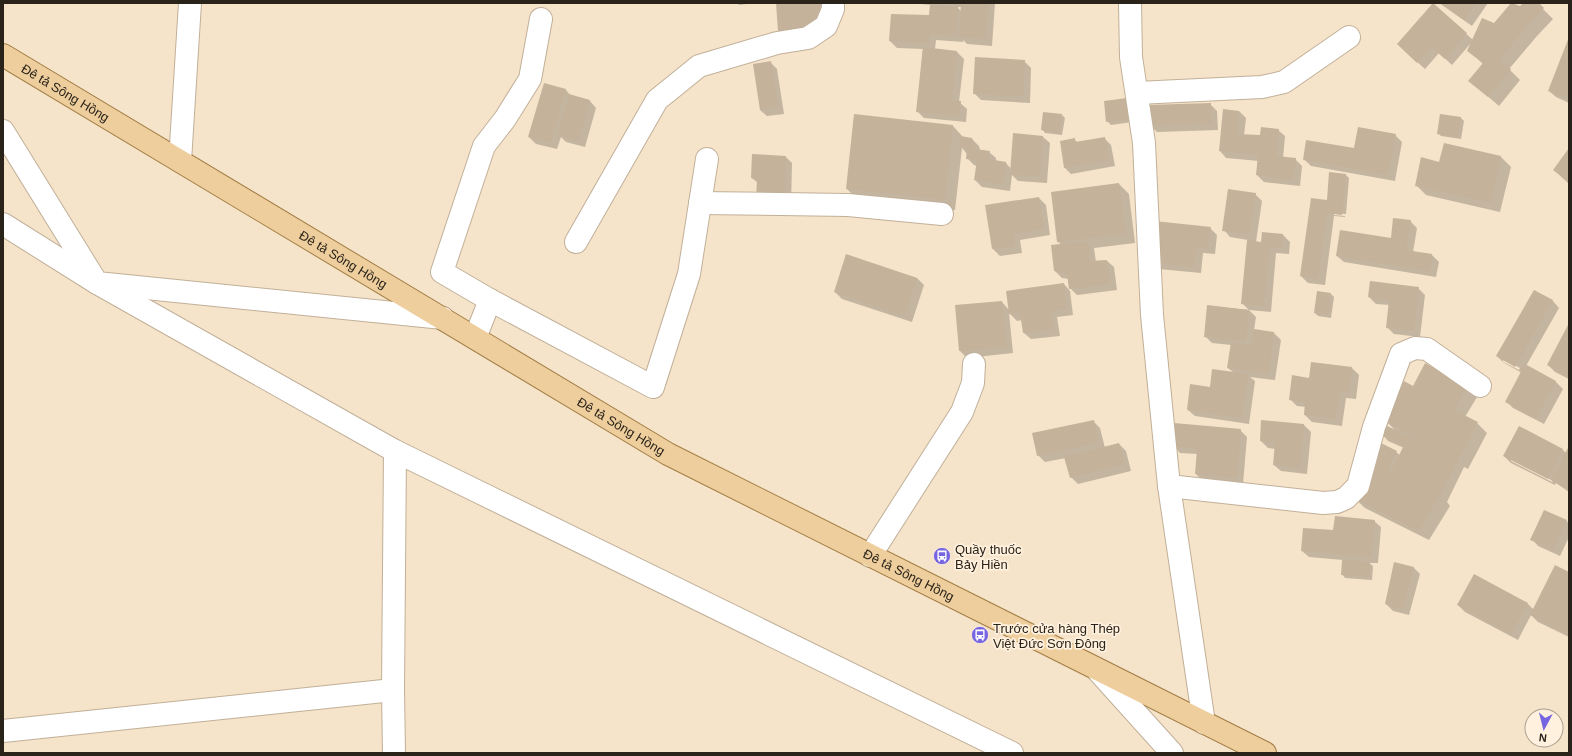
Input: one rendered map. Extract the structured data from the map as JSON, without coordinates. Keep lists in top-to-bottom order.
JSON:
{
  "streets": {
    "main road": ["Đê tả Sông Hồng"]
  },
  "places": {
    "bus stop": ["Quầy thuốc Bảy Hiền", "Trước cửa hàng Thép Việt Đức Sơn Đông"]
  },
  "north": "bottom"
}
